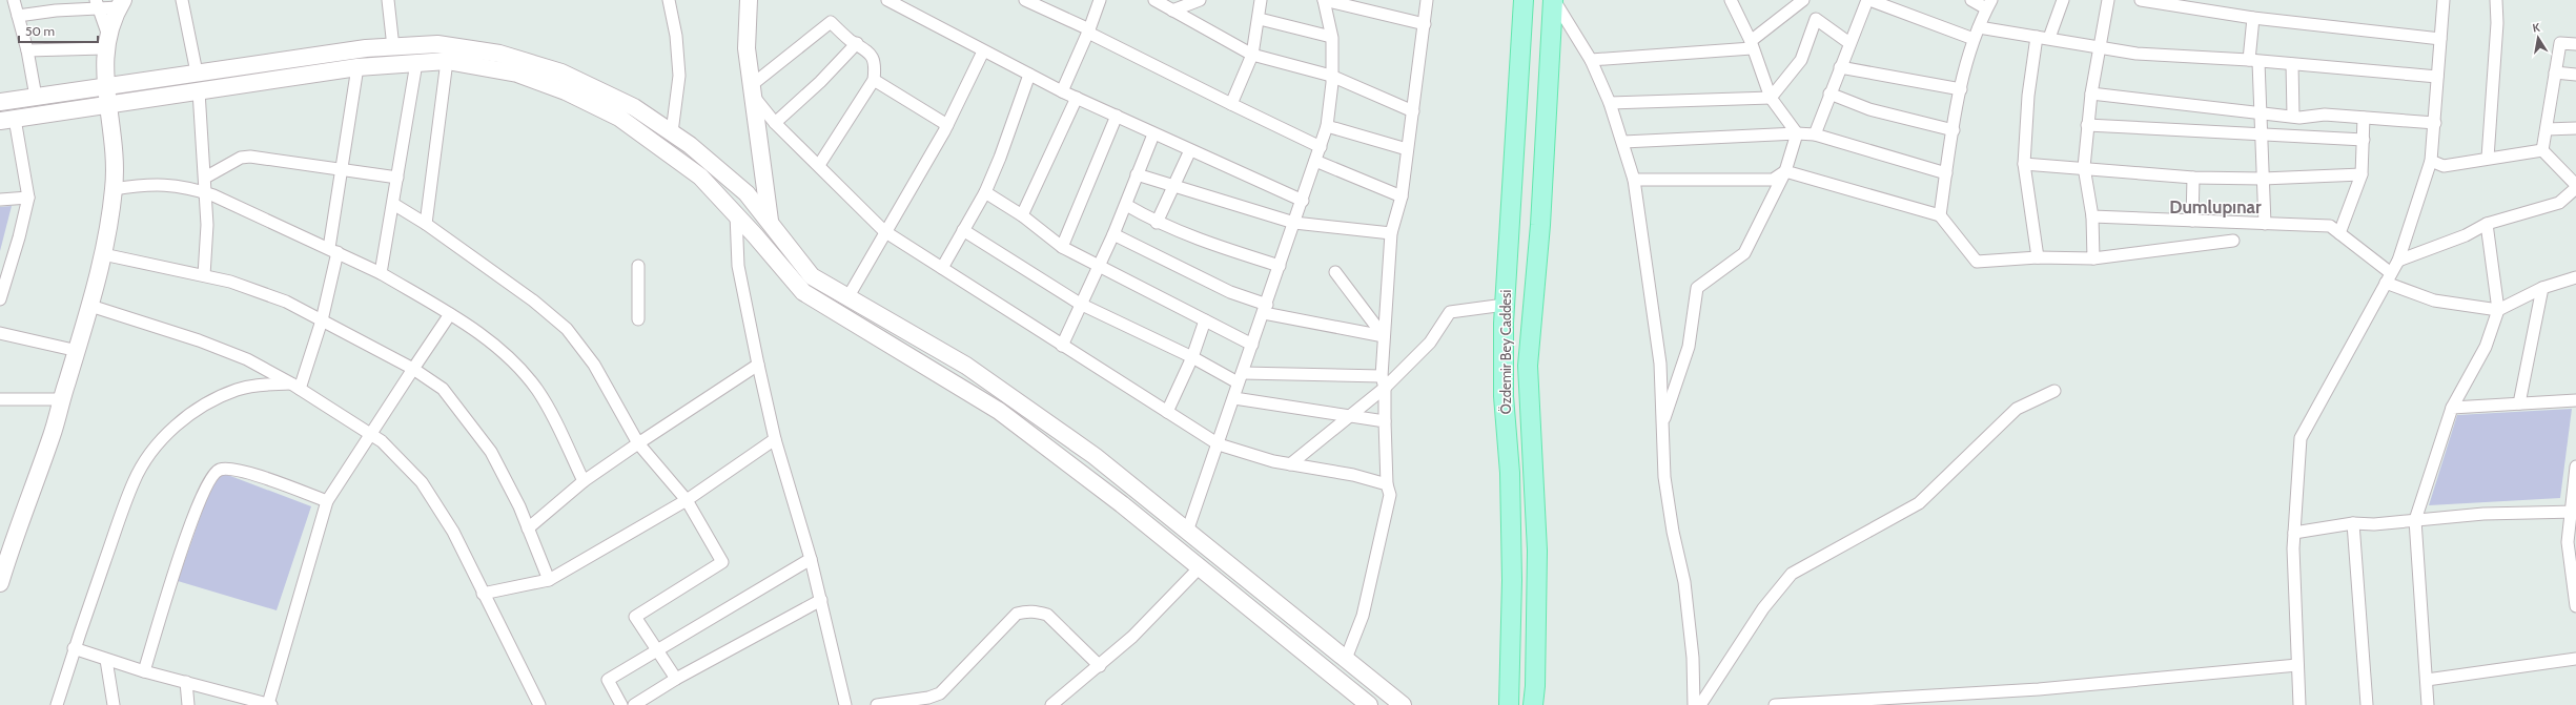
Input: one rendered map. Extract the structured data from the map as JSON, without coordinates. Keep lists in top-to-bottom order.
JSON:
{
  "streets": {
    "main road": ["Özdemir Bey Caddesi"]
  },
  "districts": ["Dumlupınar"],
  "scale_bar": "50 m",
  "north": "top"
}
